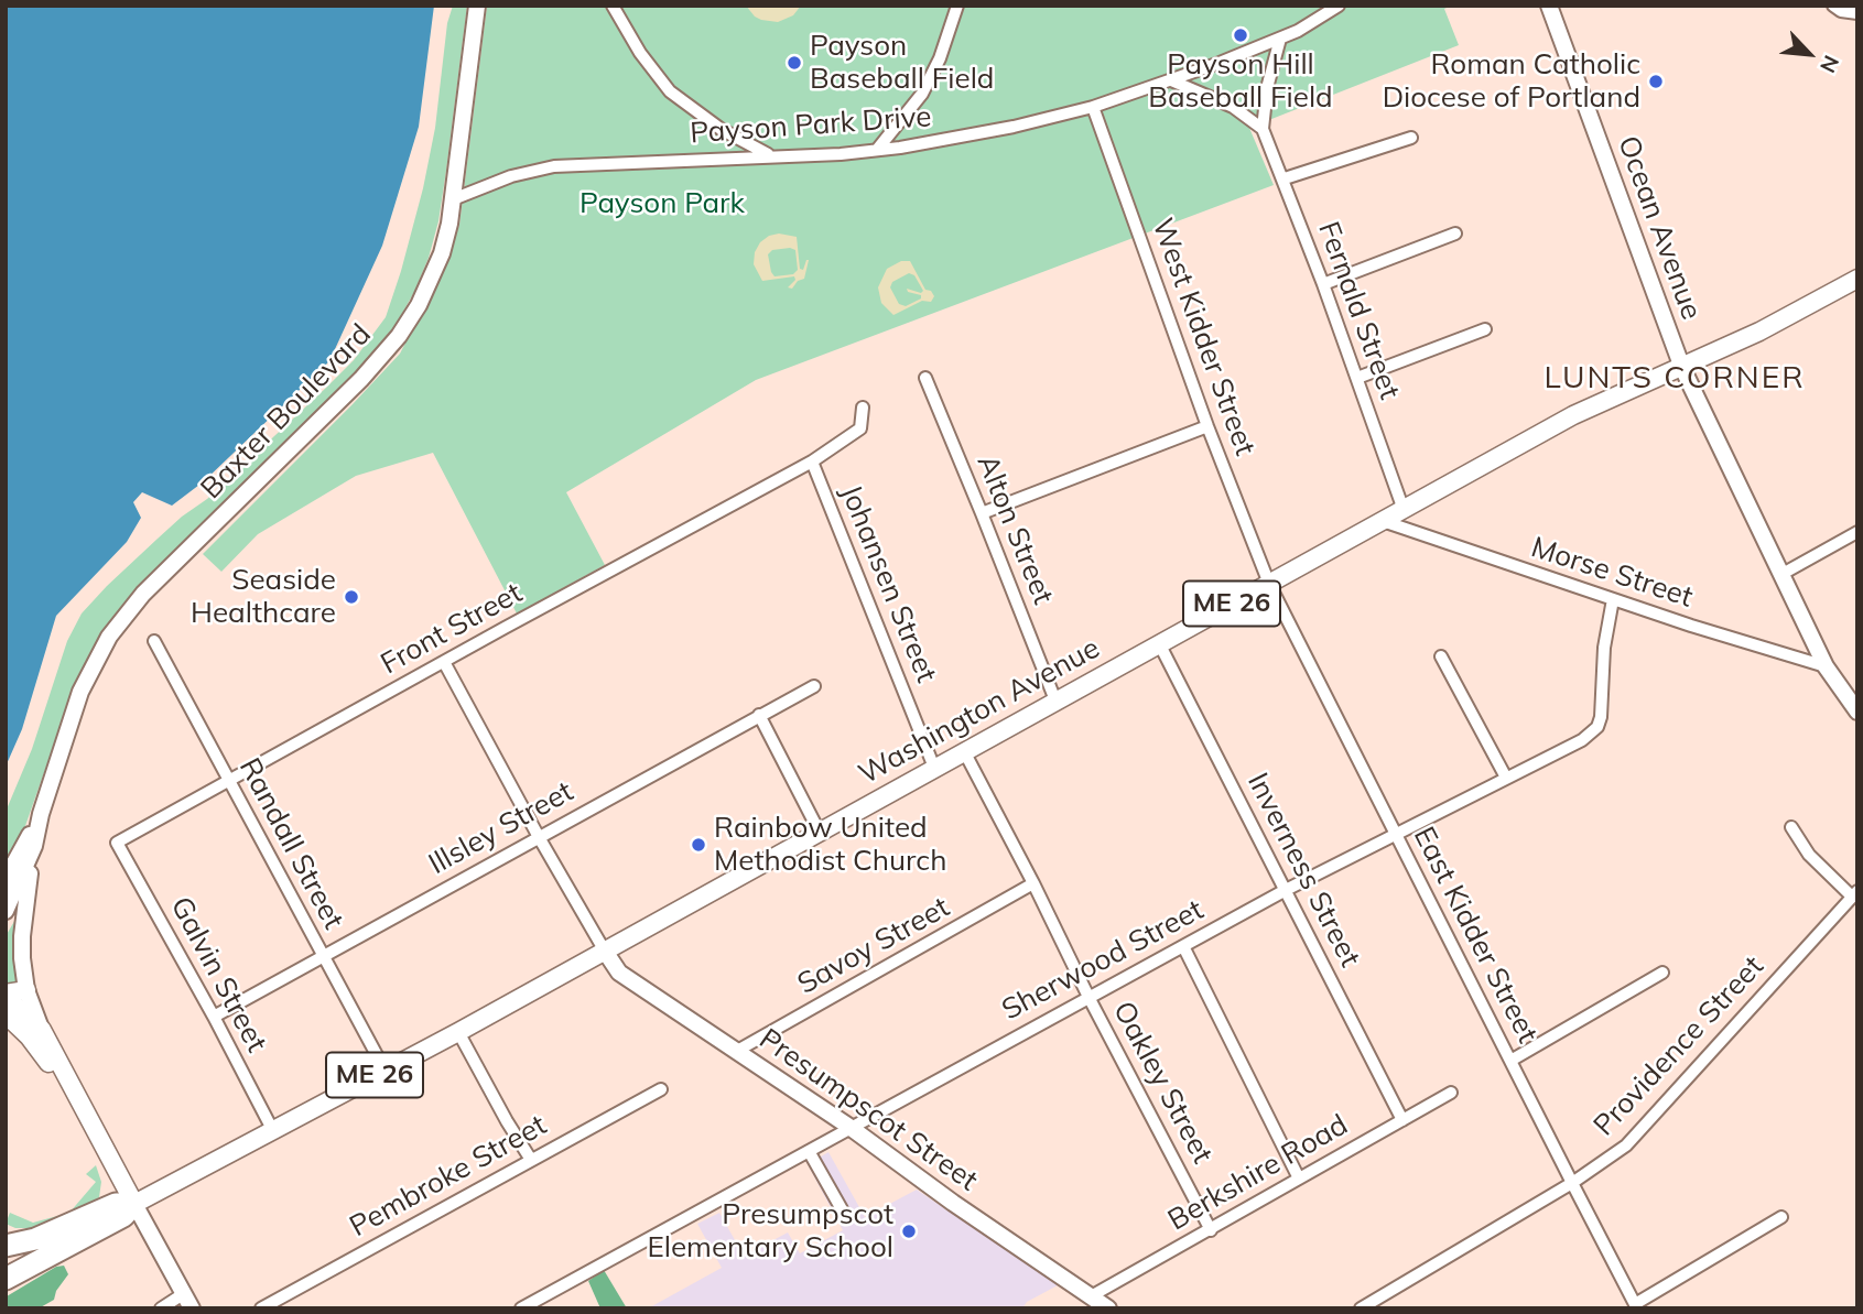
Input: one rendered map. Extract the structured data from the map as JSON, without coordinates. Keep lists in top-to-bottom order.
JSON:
{
  "streets": {
    "highway": ["ME 26"],
    "main road": ["Washington Avenue"],
    "street": [
      "Payson Park Drive",
      "Ocean Avenue",
      "Fernald Street",
      "West Kidder Street",
      "Baxter Boulevard",
      "Alton Street",
      "Morse Street",
      "Johansen Street",
      "Front Street",
      "Illsley Street",
      "Randall Street",
      "Inverness Street",
      "East Kidder Street",
      "Savoy Street",
      "Sherwood Street",
      "Galvin Street",
      "Providence Street",
      "Oakley Street",
      "Presumpscot Street",
      "Berkshire Road",
      "Pembroke Street"
    ]
  },
  "crossings": [
    ["Payson Park Drive", "West Kidder Street"],
    ["Payson Park Drive", "Baxter Boulevard"],
    ["Ocean Avenue", "Morse Street"],
    ["Ocean Avenue", "Washington Avenue"],
    ["Fernald Street", "Washington Avenue"],
    ["West Kidder Street", "Washington Avenue"],
    ["West Kidder Street", "East Kidder Street"],
    ["Alton Street", "Washington Avenue"],
    ["Morse Street", "Washington Avenue"],
    ["Morse Street", "Sherwood Street"],
    ["Johansen Street", "Front Street"],
    ["Johansen Street", "Washington Avenue"],
    ["ME 26", "Washington Avenue"],
    ["Front Street", "Randall Street"],
    ["Front Street", "Galvin Street"],
    ["Washington Avenue", "Randall Street"],
    ["Washington Avenue", "Inverness Street"],
    ["Washington Avenue", "East Kidder Street"],
    ["Washington Avenue", "Galvin Street"],
    ["Washington Avenue", "Oakley Street"],
    ["Washington Avenue", "Presumpscot Street"],
    ["Illsley Street", "Randall Street"],
    ["Illsley Street", "Galvin Street"],
    ["Inverness Street", "Sherwood Street"],
    ["Inverness Street", "Berkshire Road"],
    ["East Kidder Street", "Sherwood Street"],
    ["East Kidder Street", "Providence Street"],
    ["Savoy Street", "Oakley Street"],
    ["Savoy Street", "Presumpscot Street"],
    ["Sherwood Street", "Oakley Street"],
    ["Sherwood Street", "Presumpscot Street"],
    ["Oakley Street", "Berkshire Road"],
    ["Presumpscot Street", "Berkshire Road"]
  ],
  "districts": ["LUNTS CORNER"],
  "parks": ["Payson Park"],
  "places": [
    "Payson Hill Baseball Field",
    "Payson Baseball Field",
    "Roman Catholic Diocese of Portland",
    "Seaside Healthcare",
    "Rainbow United Methodist Church",
    "Presumpscot Elementary School"
  ],
  "north": "bottom right"
}
